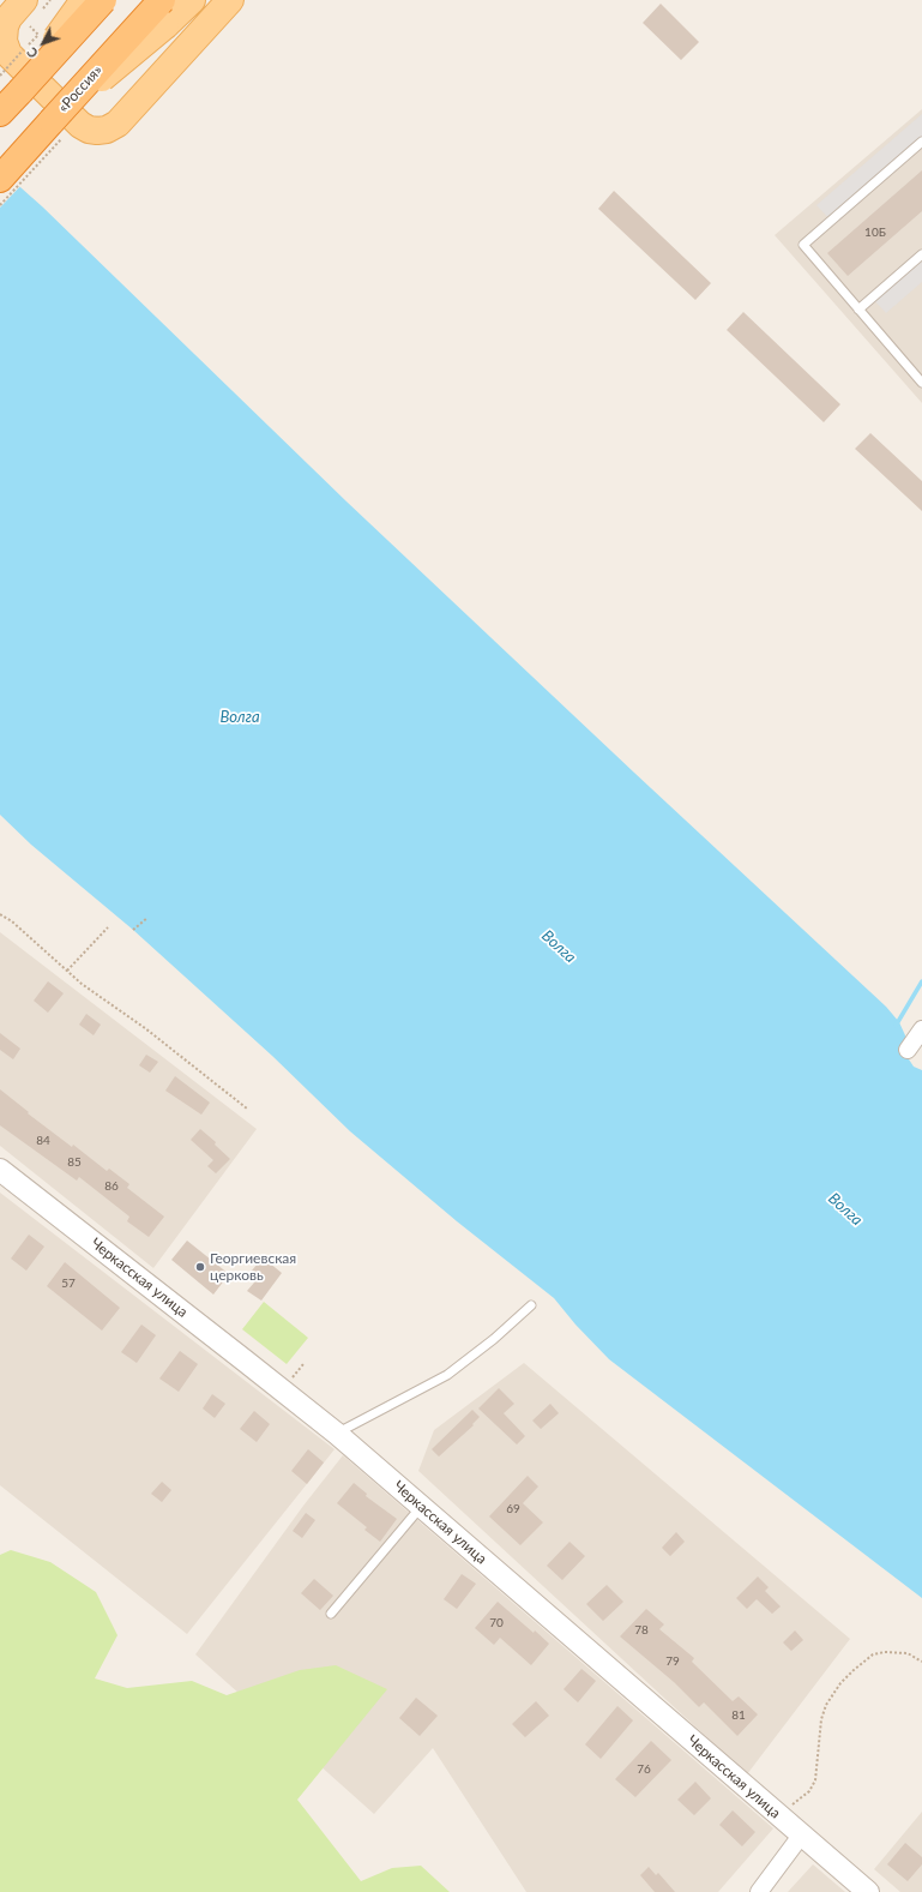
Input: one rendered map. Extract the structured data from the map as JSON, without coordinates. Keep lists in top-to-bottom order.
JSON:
{
  "streets": {
    "highway": ["«Россия»"],
    "street": ["Черкасская улица"]
  },
  "water": ["Волга"],
  "places": ["Георгиевская церковь"],
  "house_numbers": [
    "10Б",
    "84",
    "85",
    "86",
    "57",
    "69",
    "70",
    "78",
    "79",
    "81",
    "76"
  ],
  "north": "bottom left"
}
